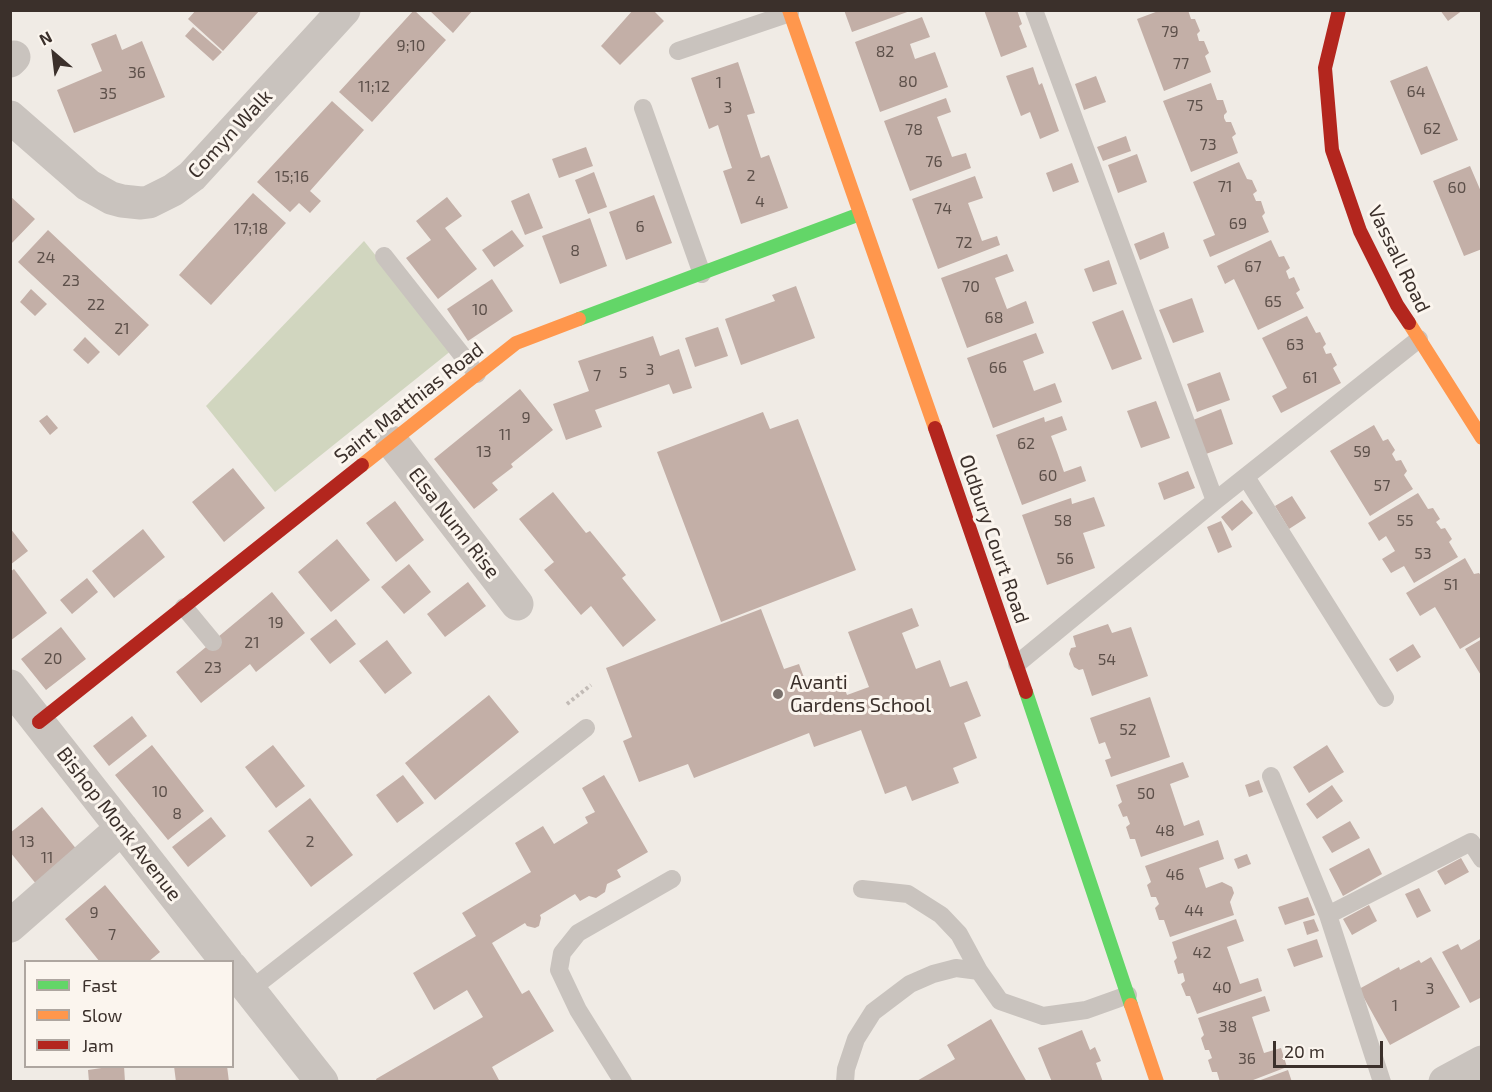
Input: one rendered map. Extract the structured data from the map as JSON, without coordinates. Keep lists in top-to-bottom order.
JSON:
{
  "streets": {
    "street": [
      "Comyn Walk",
      "Vassall Road",
      "Saint Matthias Road",
      "Elsa Nunn Rise",
      "Oldbury Court Road",
      "Bishop Monk Avenue"
    ]
  },
  "crossings": [
    ["Saint Matthias Road", "Elsa Nunn Rise"],
    ["Saint Matthias Road", "Oldbury Court Road"],
    ["Saint Matthias Road", "Bishop Monk Avenue"]
  ],
  "places": ["Avanti Gardens School"],
  "house_numbers": [
    "79",
    "9;10",
    "82",
    "77",
    "36",
    "80",
    "1",
    "11;12",
    "64",
    "35",
    "75",
    "3",
    "62",
    "78",
    "73",
    "76",
    "2",
    "15;16",
    "71",
    "60",
    "4",
    "74",
    "69",
    "6",
    "17;18",
    "72",
    "8",
    "24",
    "67",
    "23",
    "70",
    "65",
    "22",
    "10",
    "68",
    "21",
    "63",
    "66",
    "3",
    "5",
    "7",
    "61",
    "9",
    "11",
    "62",
    "13",
    "59",
    "60",
    "57",
    "58",
    "55",
    "53",
    "56",
    "51",
    "19",
    "21",
    "20",
    "54",
    "23",
    "52",
    "10",
    "50",
    "8",
    "48",
    "13",
    "2",
    "11",
    "46",
    "44",
    "9",
    "7",
    "42",
    "40",
    "3",
    "1",
    "38",
    "36"
  ],
  "legend": ["Fast", "Slow", "Jam"],
  "scale_bar": "20 m",
  "north": "top left"
}
